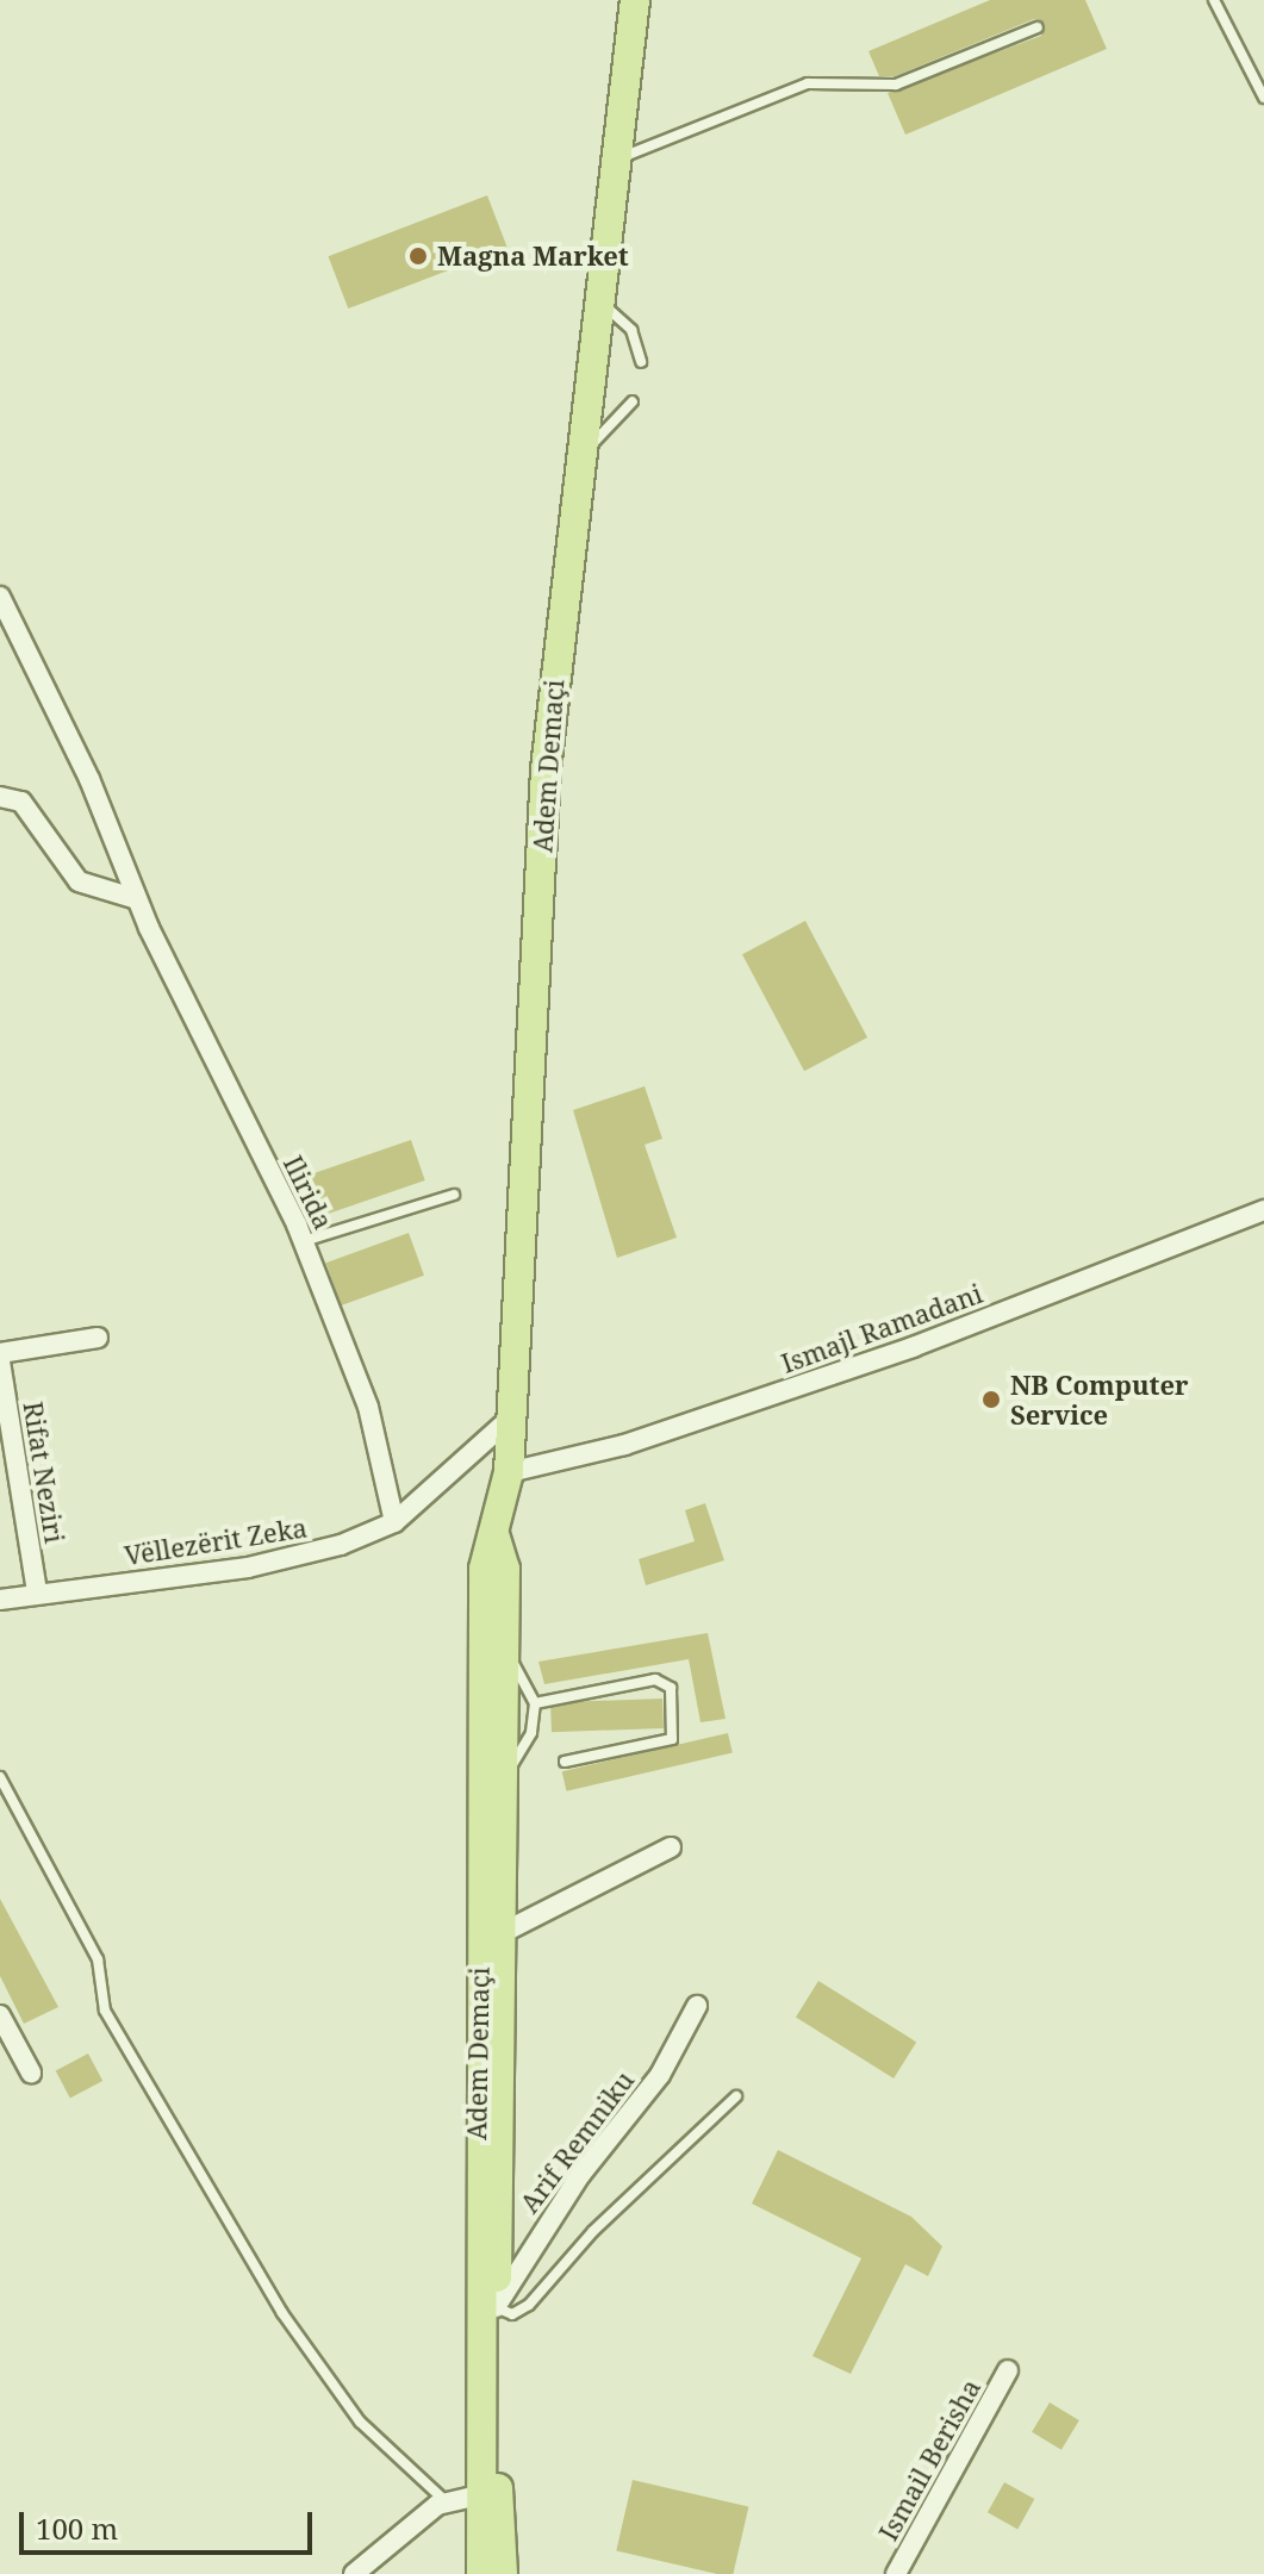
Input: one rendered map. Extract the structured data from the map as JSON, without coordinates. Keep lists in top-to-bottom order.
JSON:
{
  "streets": {
    "main road": ["Adem Demaçi"],
    "street": [
      "Ilirida",
      "Ismajl Ramadani",
      "Rifat Neziri",
      "Vëllezërit Zeka",
      "Arif Remniku",
      "Ismail Berisha"
    ]
  },
  "crossings": [
    ["Adem Demaçi", "Ismajl Ramadani"],
    ["Adem Demaçi", "Vëllezërit Zeka"],
    ["Adem Demaçi", "Arif Remniku"],
    ["Ilirida", "Vëllezërit Zeka"],
    ["Rifat Neziri", "Vëllezërit Zeka"]
  ],
  "places": ["Magna Market", "NB Computer Service"],
  "scale_bar": "100 m"
}
